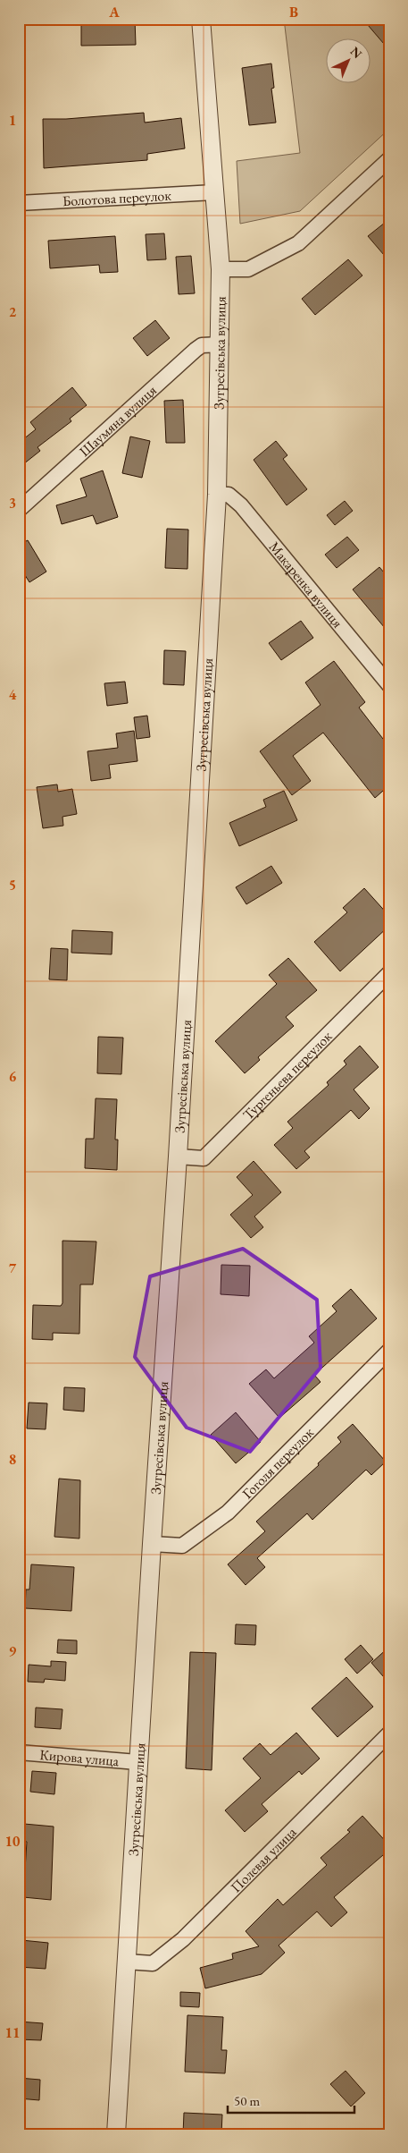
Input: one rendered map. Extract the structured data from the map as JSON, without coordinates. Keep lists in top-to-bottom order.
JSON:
{
  "streets": {
    "street": [
      "Болотова переулок",
      "Зугресівська вулиця",
      "Шаумяна вулиця",
      "Макаренка вулиця",
      "Тургеньева переулок",
      "Гоголя переулок",
      "Кирова улица",
      "Полевая улица"
    ]
  },
  "crossings": [
    ["Болотова переулок", "Зугресівська вулиця"],
    ["Зугресівська вулиця", "Шаумяна вулиця"],
    ["Зугресівська вулиця", "Макаренка вулиця"],
    ["Зугресівська вулиця", "Тургеньева переулок"],
    ["Зугресівська вулиця", "Гоголя переулок"],
    ["Зугресівська вулиця", "Кирова улица"],
    ["Зугресівська вулиця", "Полевая улица"]
  ],
  "scale_bar": "50 m",
  "north": "top right",
  "grid": {
    "columns": ["A", "B"],
    "rows": [
      "1",
      "2",
      "3",
      "4",
      "5",
      "6",
      "7",
      "8",
      "9",
      "10",
      "11"
    ]
  }
}
